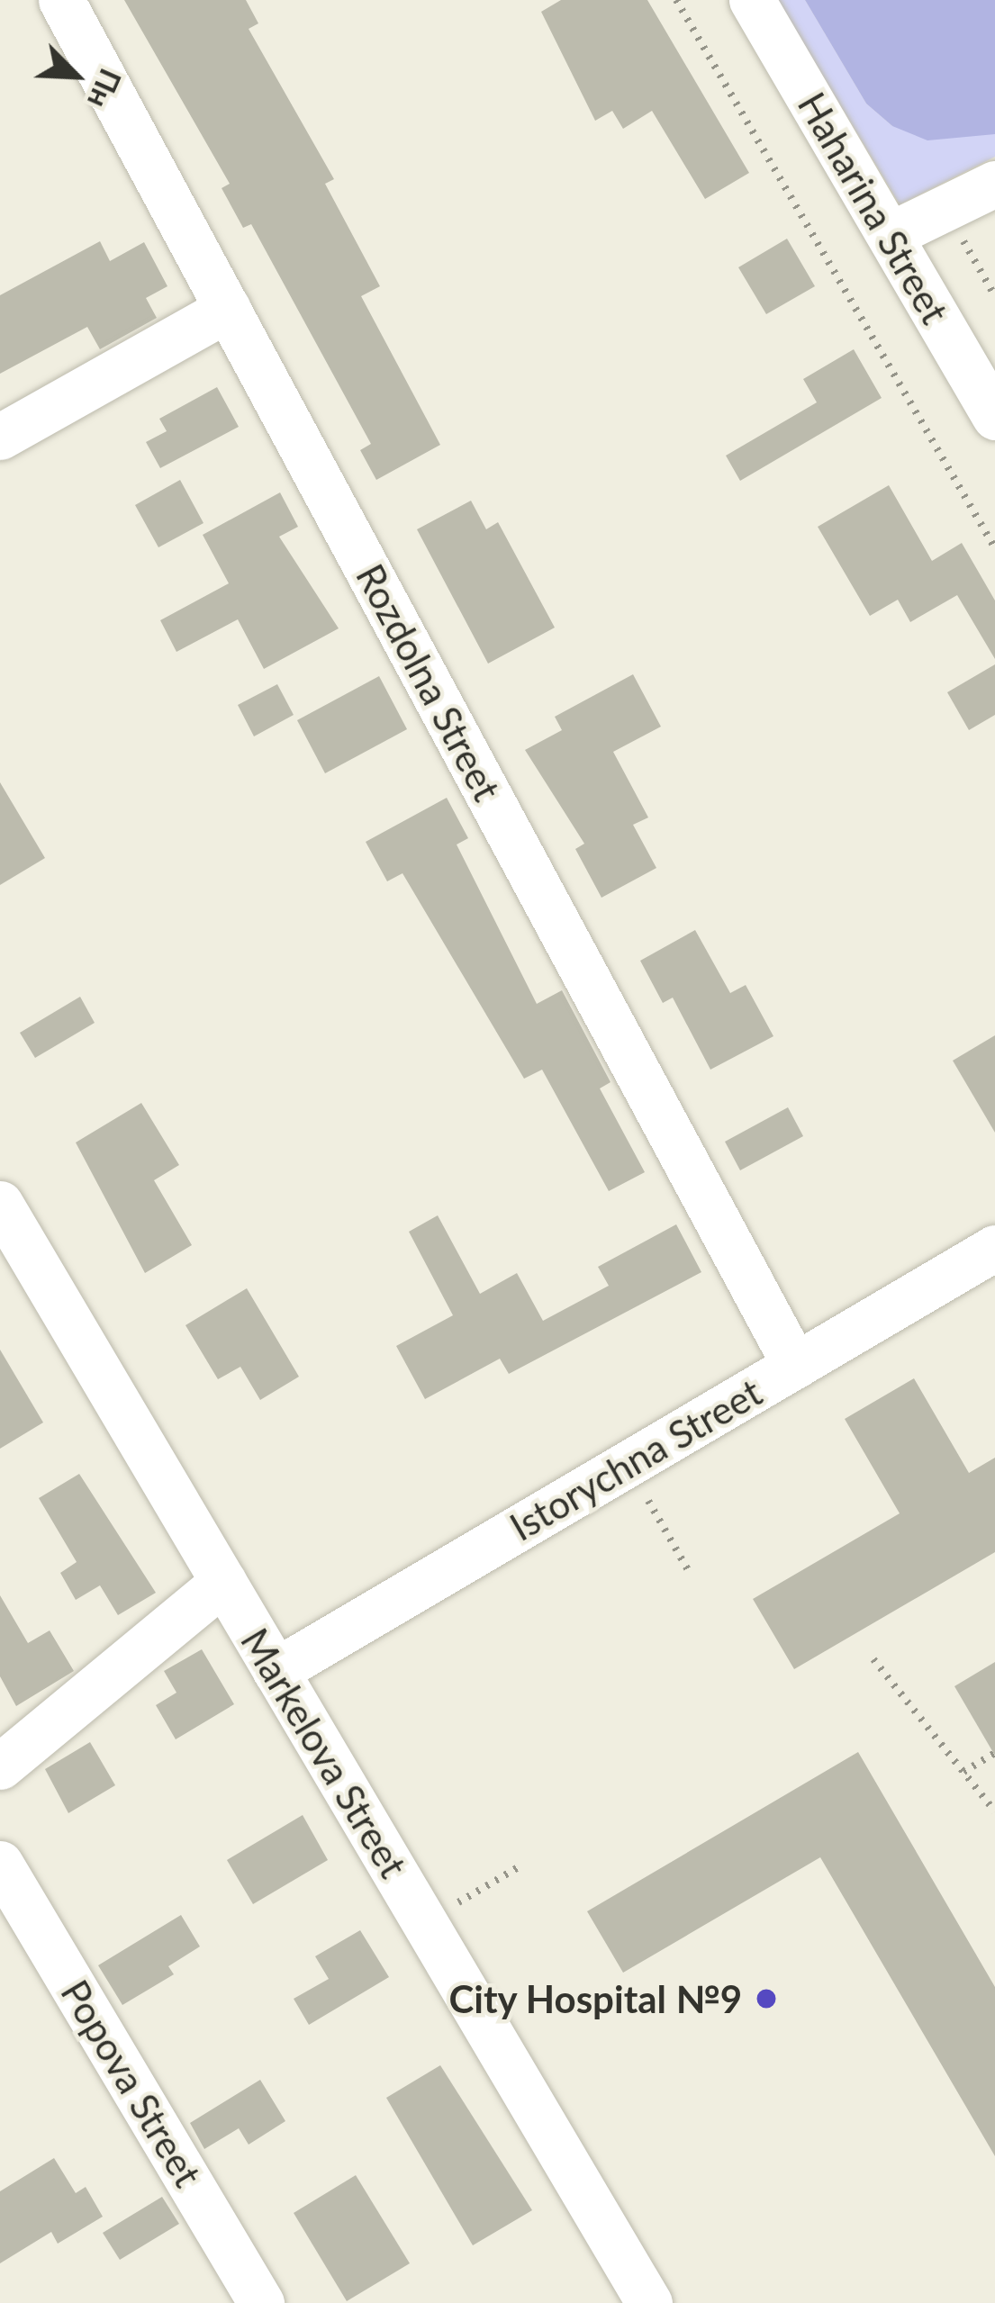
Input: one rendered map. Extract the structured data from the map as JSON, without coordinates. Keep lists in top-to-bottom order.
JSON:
{
  "streets": {
    "street": [
      "Haharina Street",
      "Rozdolna Street",
      "Istorychna Street",
      "Markelova Street",
      "Popova Street"
    ]
  },
  "crossings": [
    ["Rozdolna Street", "Istorychna Street"],
    ["Istorychna Street", "Markelova Street"]
  ],
  "places": ["City Hospital №9"],
  "north": "bottom right"
}
